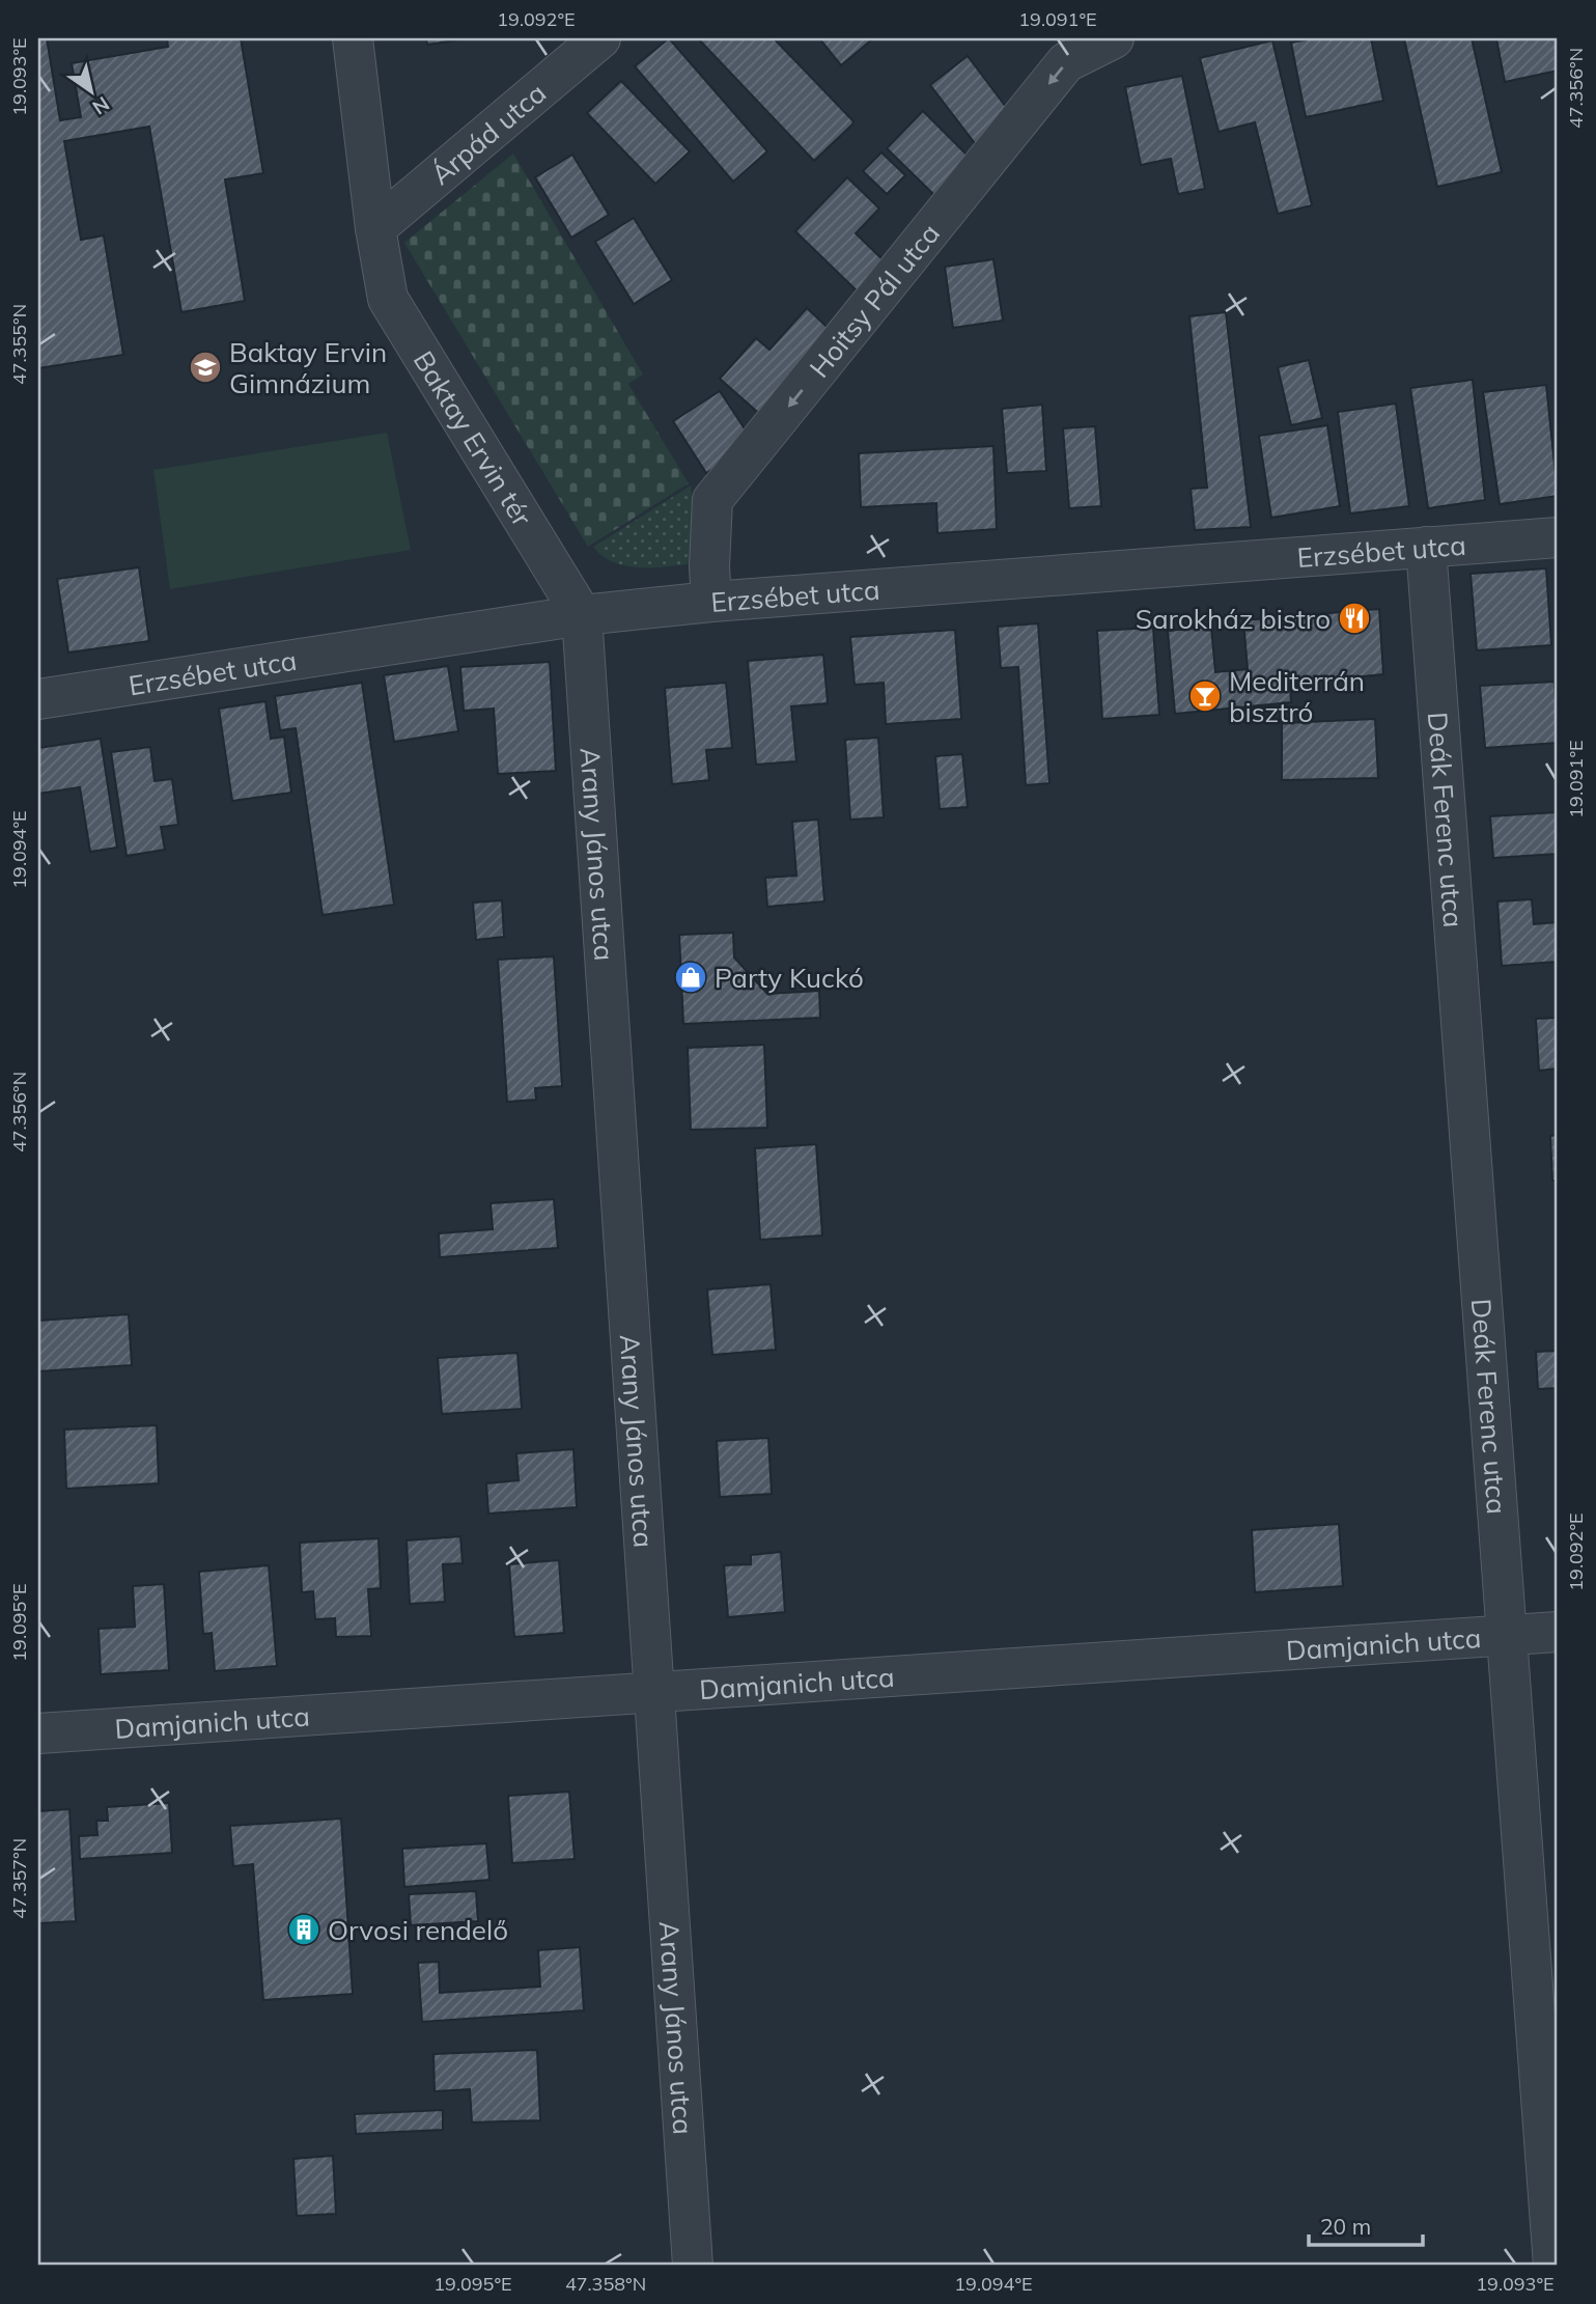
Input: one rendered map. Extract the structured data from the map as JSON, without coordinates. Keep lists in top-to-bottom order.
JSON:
{
  "streets": {
    "street": [
      "Árpád utca",
      "Hoitsy Pál utca",
      "Baktay Ervin tér",
      "Erzsébet utca",
      "Deák Ferenc utca",
      "Arany János utca",
      "Damjanich utca"
    ]
  },
  "crossings": [
    ["Árpád utca", "Baktay Ervin tér"],
    ["Hoitsy Pál utca", "Erzsébet utca"],
    ["Baktay Ervin tér", "Erzsébet utca"],
    ["Baktay Ervin tér", "Arany János utca"],
    ["Erzsébet utca", "Deák Ferenc utca"],
    ["Erzsébet utca", "Arany János utca"],
    ["Deák Ferenc utca", "Damjanich utca"],
    ["Arany János utca", "Damjanich utca"]
  ],
  "one_way": ["Hoitsy Pál utca"],
  "places": {
    "school or university": ["Baktay Ervin Gimnázium"],
    "restaurant": ["Sarokház bistro"],
    "bar": ["Mediterrán bisztró"],
    "shop": ["Party Kuckó"],
    "building": ["Orvosi rendelő"]
  },
  "scale_bar": "20 m",
  "north": "bottom right",
  "coordinates": [
    "19.092°E",
    "19.091°E",
    "19.093°E",
    "47.356°N",
    "47.355°N",
    "19.094°E",
    "19.095°E",
    "47.357°N",
    "47.358°N"
  ]
}
